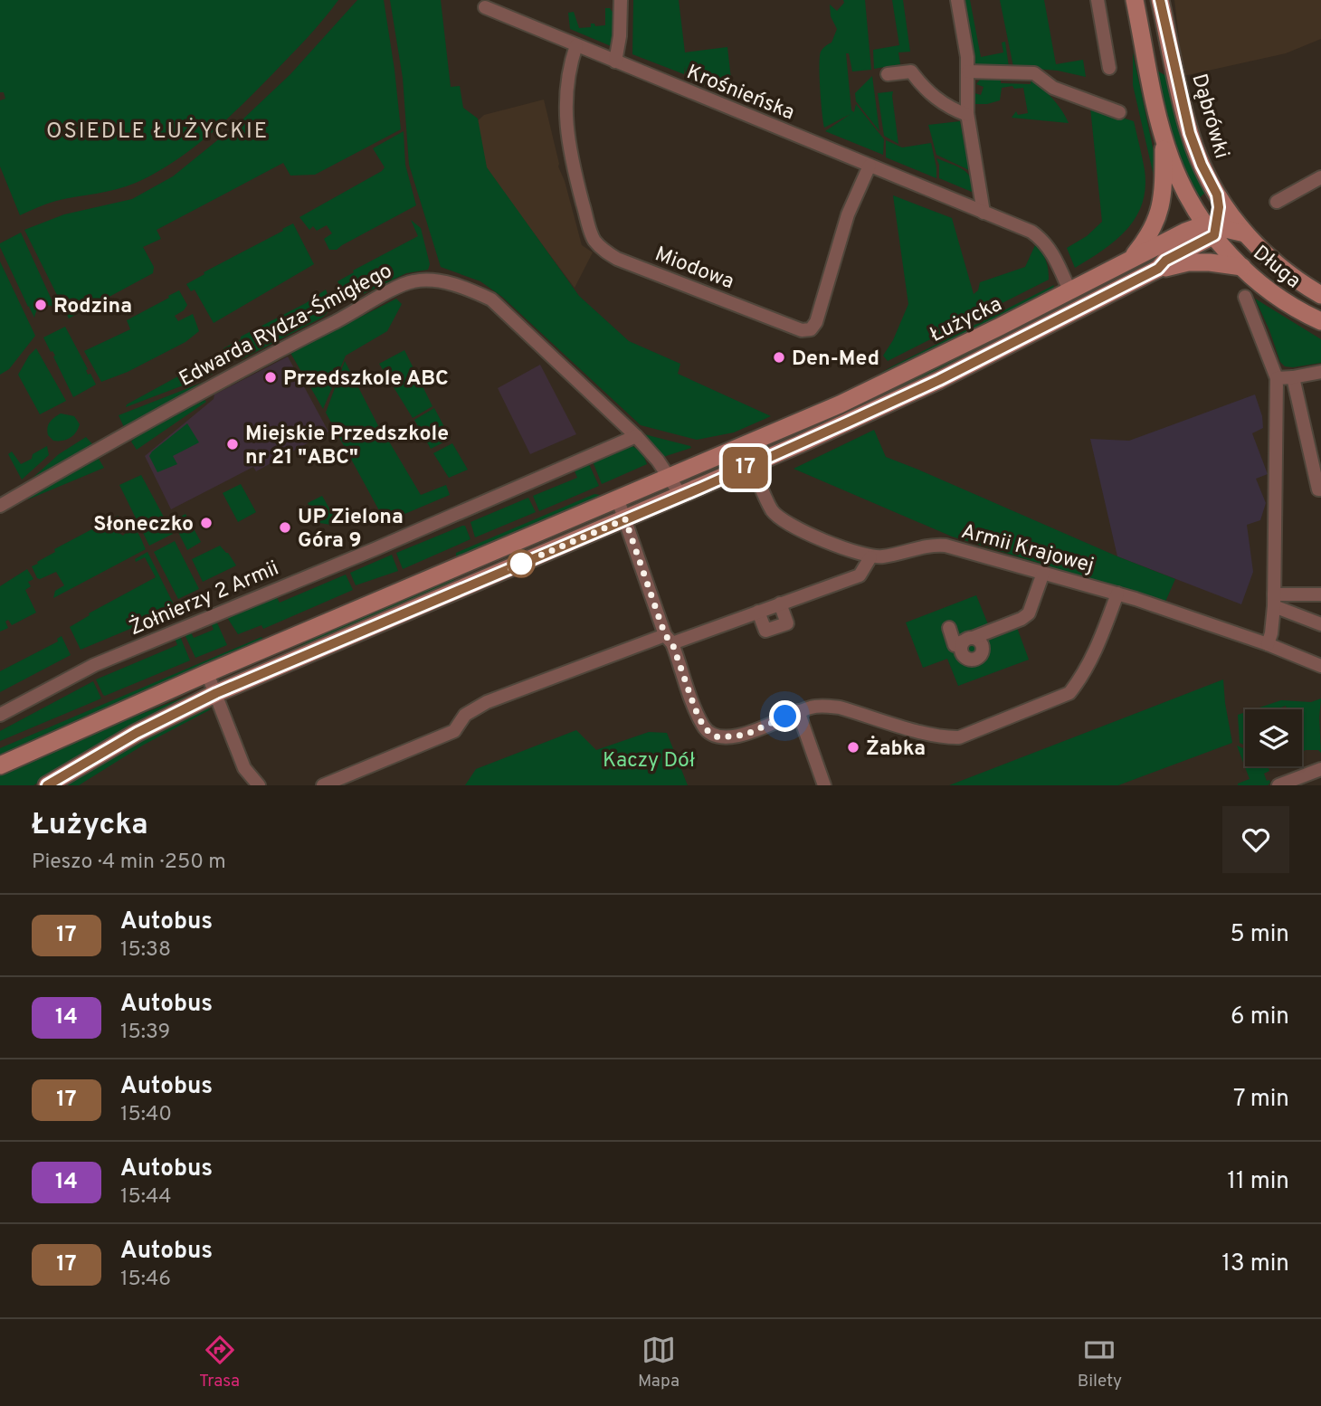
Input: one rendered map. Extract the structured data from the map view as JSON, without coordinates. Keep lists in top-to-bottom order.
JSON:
{
  "streets": {
    "main road": ["Dąbrówki", "Długa", "Łużycka"],
    "street": [
      "Krośnieńska",
      "Miodowa",
      "Edwarda Rydza-Śmigłego",
      "Armii Krajowej",
      "Żołnierzy 2 Armii"
    ]
  },
  "crossings": [
    ["Krośnieńska", "Miodowa"],
    ["Krośnieńska", "Łużycka"],
    ["Dąbrówki", "Długa"],
    ["Długa", "Łużycka"],
    ["Łużycka", "Edwarda Rydza-Śmigłego"],
    ["Łużycka", "Armii Krajowej"],
    ["Edwarda Rydza-Śmigłego", "Żołnierzy 2 Armii"]
  ],
  "districts": ["OSIEDLE ŁUŻYCKIE"],
  "parks": ["Kaczy Dół"],
  "places": [
    "Rodzina",
    "Den-Med",
    "Przedszkole ABC",
    "Miejskie Przedszkole nr 21 \"ABC\"",
    "Słoneczko",
    "UP Zielona Góra 9",
    "Żabka"
  ],
  "lines": ["bus line 17"],
  "page": {
    "on_map": "17",
    "heading": ["Łużycka", "Pieszo · 4 min · 250 m"],
    "list": [
      {
        "mark": "17",
        "name": "Autobus",
        "note": "15:38",
        "value": "5 min"
      },
      {
        "mark": "14",
        "name": "Autobus",
        "note": "15:39",
        "value": "6 min"
      },
      {
        "mark": "17",
        "name": "Autobus",
        "note": "15:40",
        "value": "7 min"
      },
      {
        "mark": "14",
        "name": "Autobus",
        "note": "15:44",
        "value": "11 min"
      },
      {
        "mark": "17",
        "name": "Autobus",
        "note": "15:46",
        "value": "13 min"
      }
    ],
    "tabs": ["Trasa", "Mapa", "Bilety"]
  }
}
